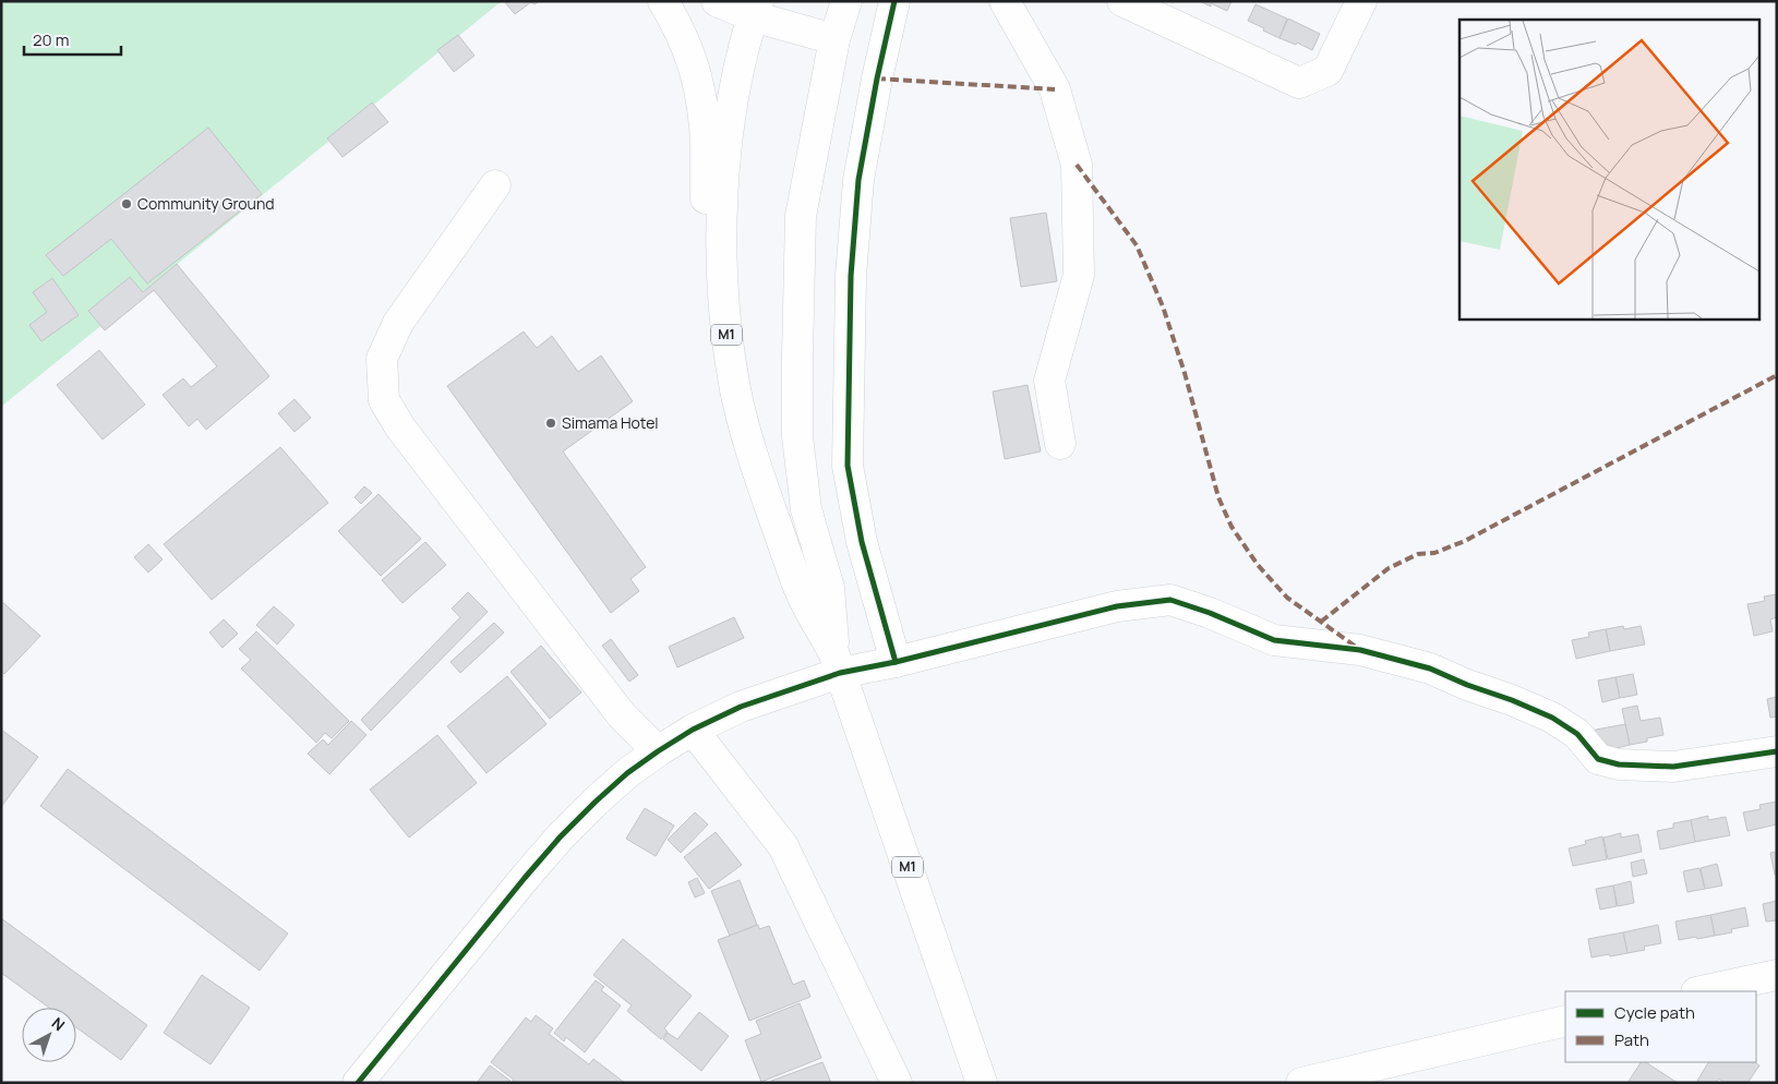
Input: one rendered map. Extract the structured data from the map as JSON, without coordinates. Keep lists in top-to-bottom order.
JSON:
{
  "streets": {
    "main road": ["M1"]
  },
  "places": ["Community Ground", "Simama Hotel"],
  "legend": ["Cycle path", "Path"],
  "scale_bar": "20 m",
  "north": "top right"
}
